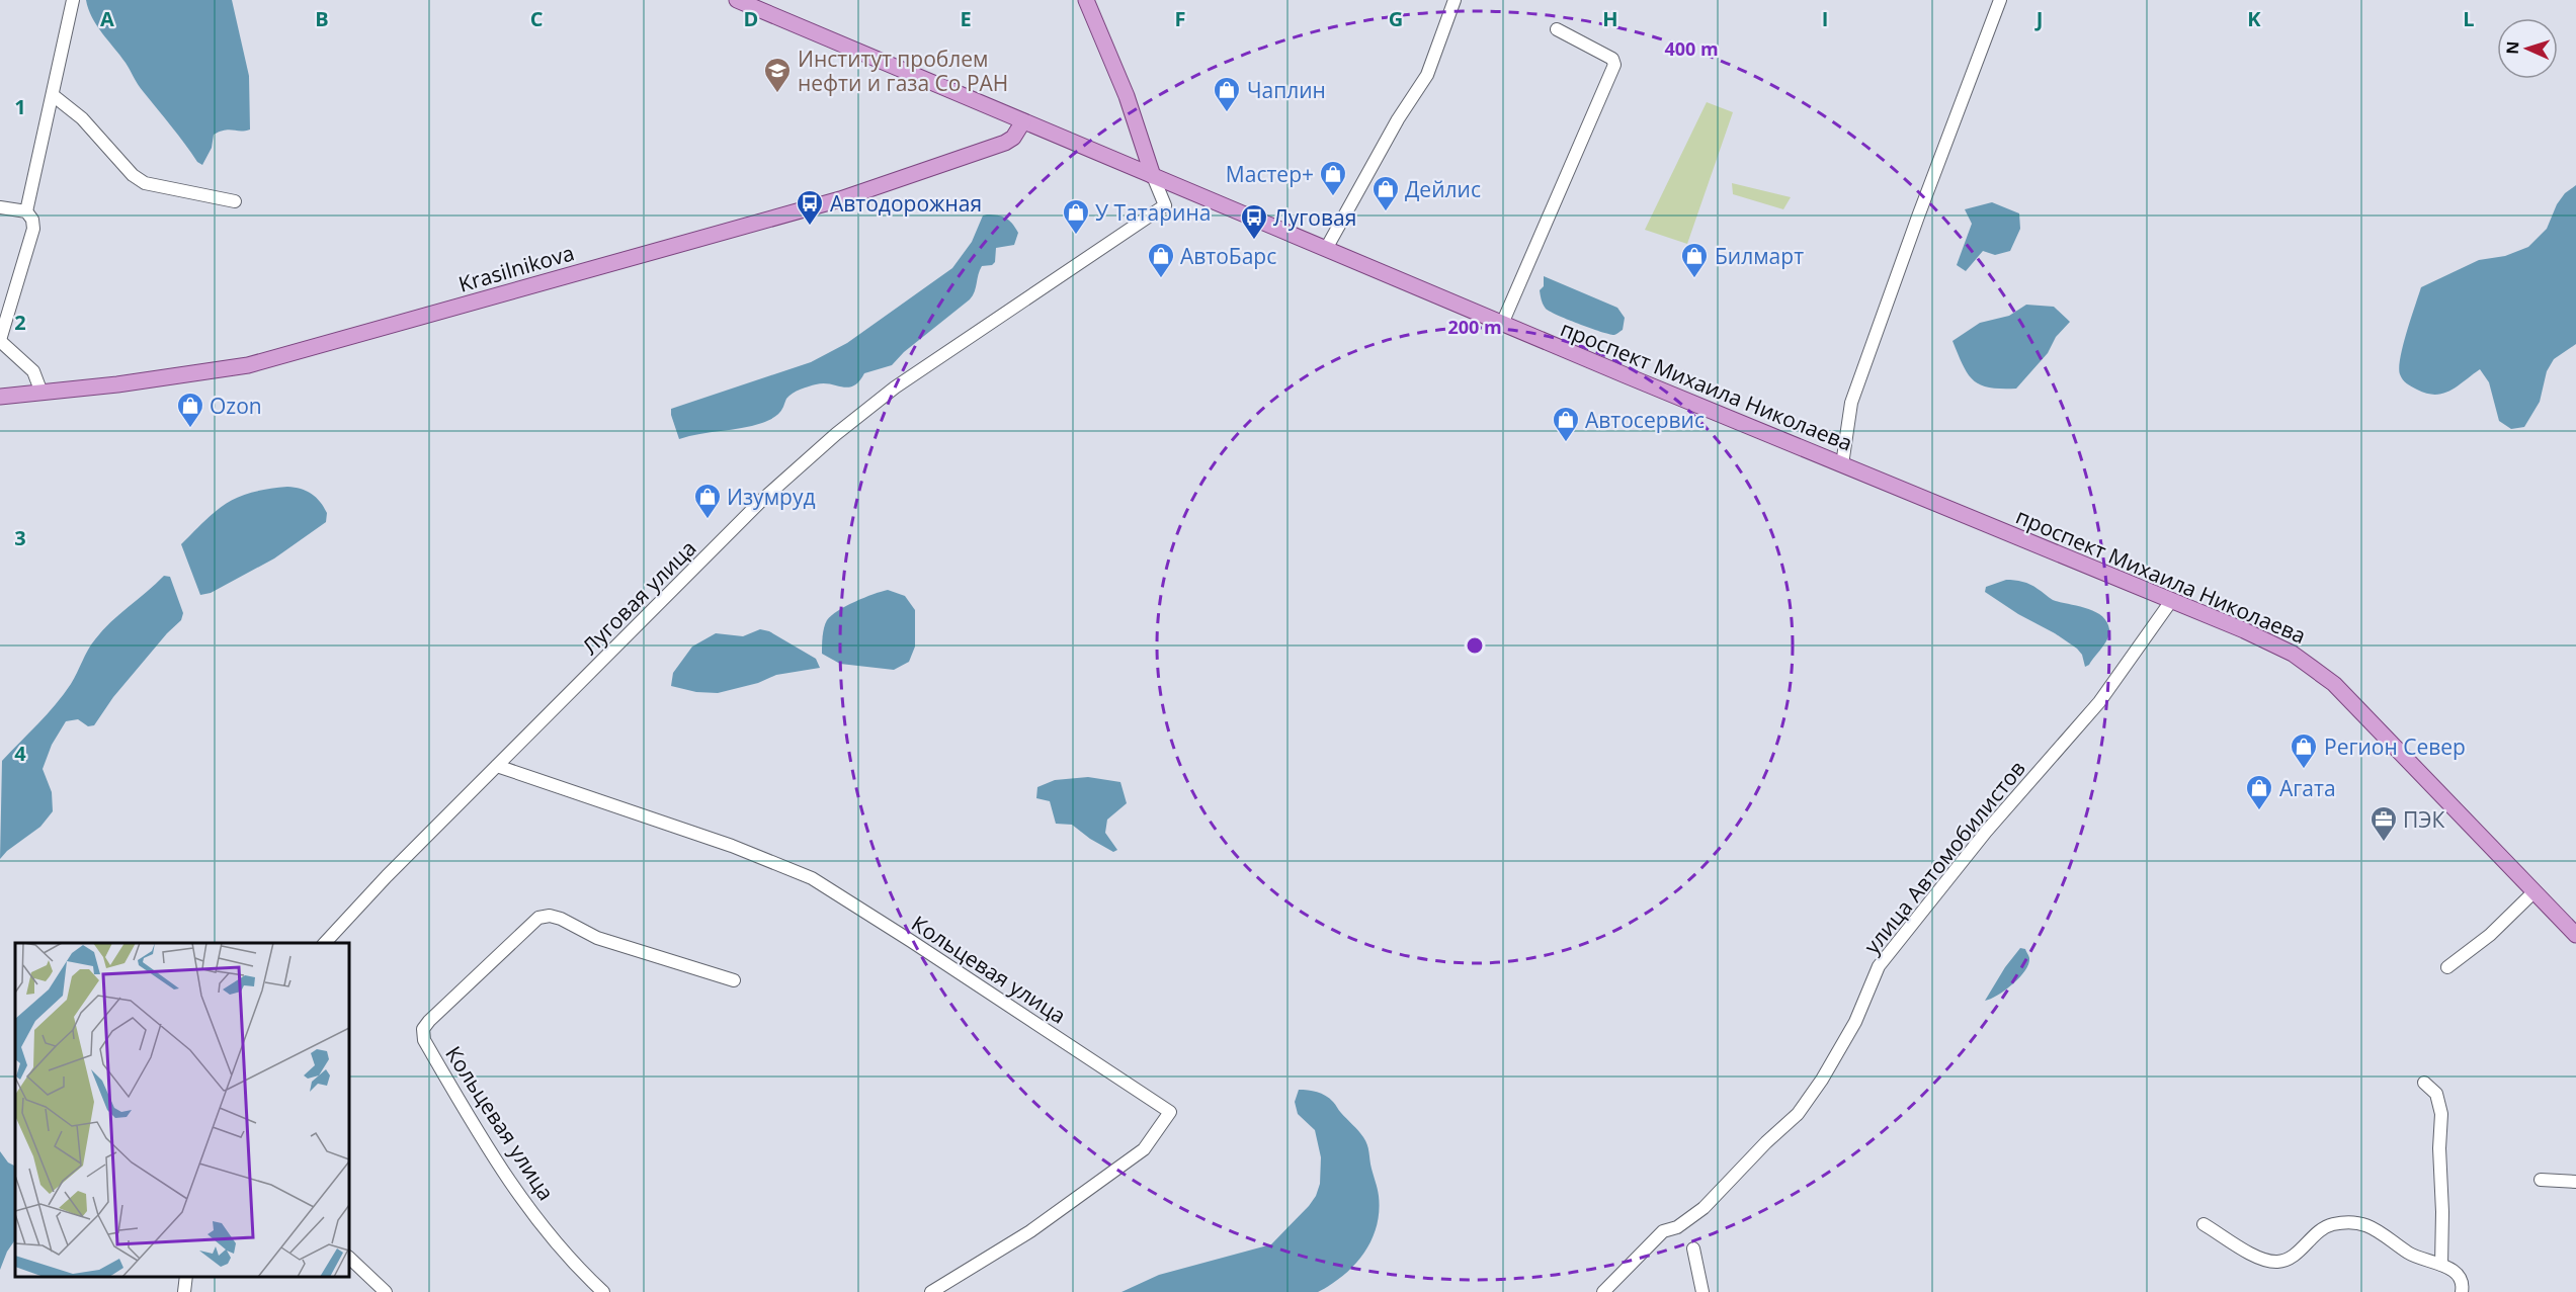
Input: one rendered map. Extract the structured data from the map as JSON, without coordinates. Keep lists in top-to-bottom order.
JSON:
{
  "streets": {
    "main road": ["Krasilnikova", "проспект Михаила Николаева"],
    "street": ["Луговая улица", "улица Автомобилистов", "Кольцевая улица"]
  },
  "crossings": [
    ["Krasilnikova", "проспект Михаила Николаева"],
    ["проспект Михаила Николаева", "Луговая улица"],
    ["проспект Михаила Николаева", "улица Автомобилистов"],
    ["Луговая улица", "Кольцевая улица"]
  ],
  "places": {
    "school or university": ["Институт проблем нефти и газа Со РАН"],
    "shop": [
      "Чаплин",
      "Мастер+",
      "Дейлис",
      "У Татарина",
      "АвтоБарс",
      "Билмарт",
      "Ozon",
      "Автосервис",
      "Изумруд",
      "Регион Север",
      "Агата"
    ],
    "bus stop": ["Автодорожная", "Луговая"],
    "office": ["ПЭК"]
  },
  "north": "left",
  "grid": {
    "columns": [
      "A",
      "B",
      "C",
      "D",
      "E",
      "F",
      "G",
      "H",
      "I",
      "J",
      "K",
      "L"
    ],
    "rows": [
      "1",
      "2",
      "3",
      "4"
    ]
  },
  "rings": ["400 m", "200 m"]
}
